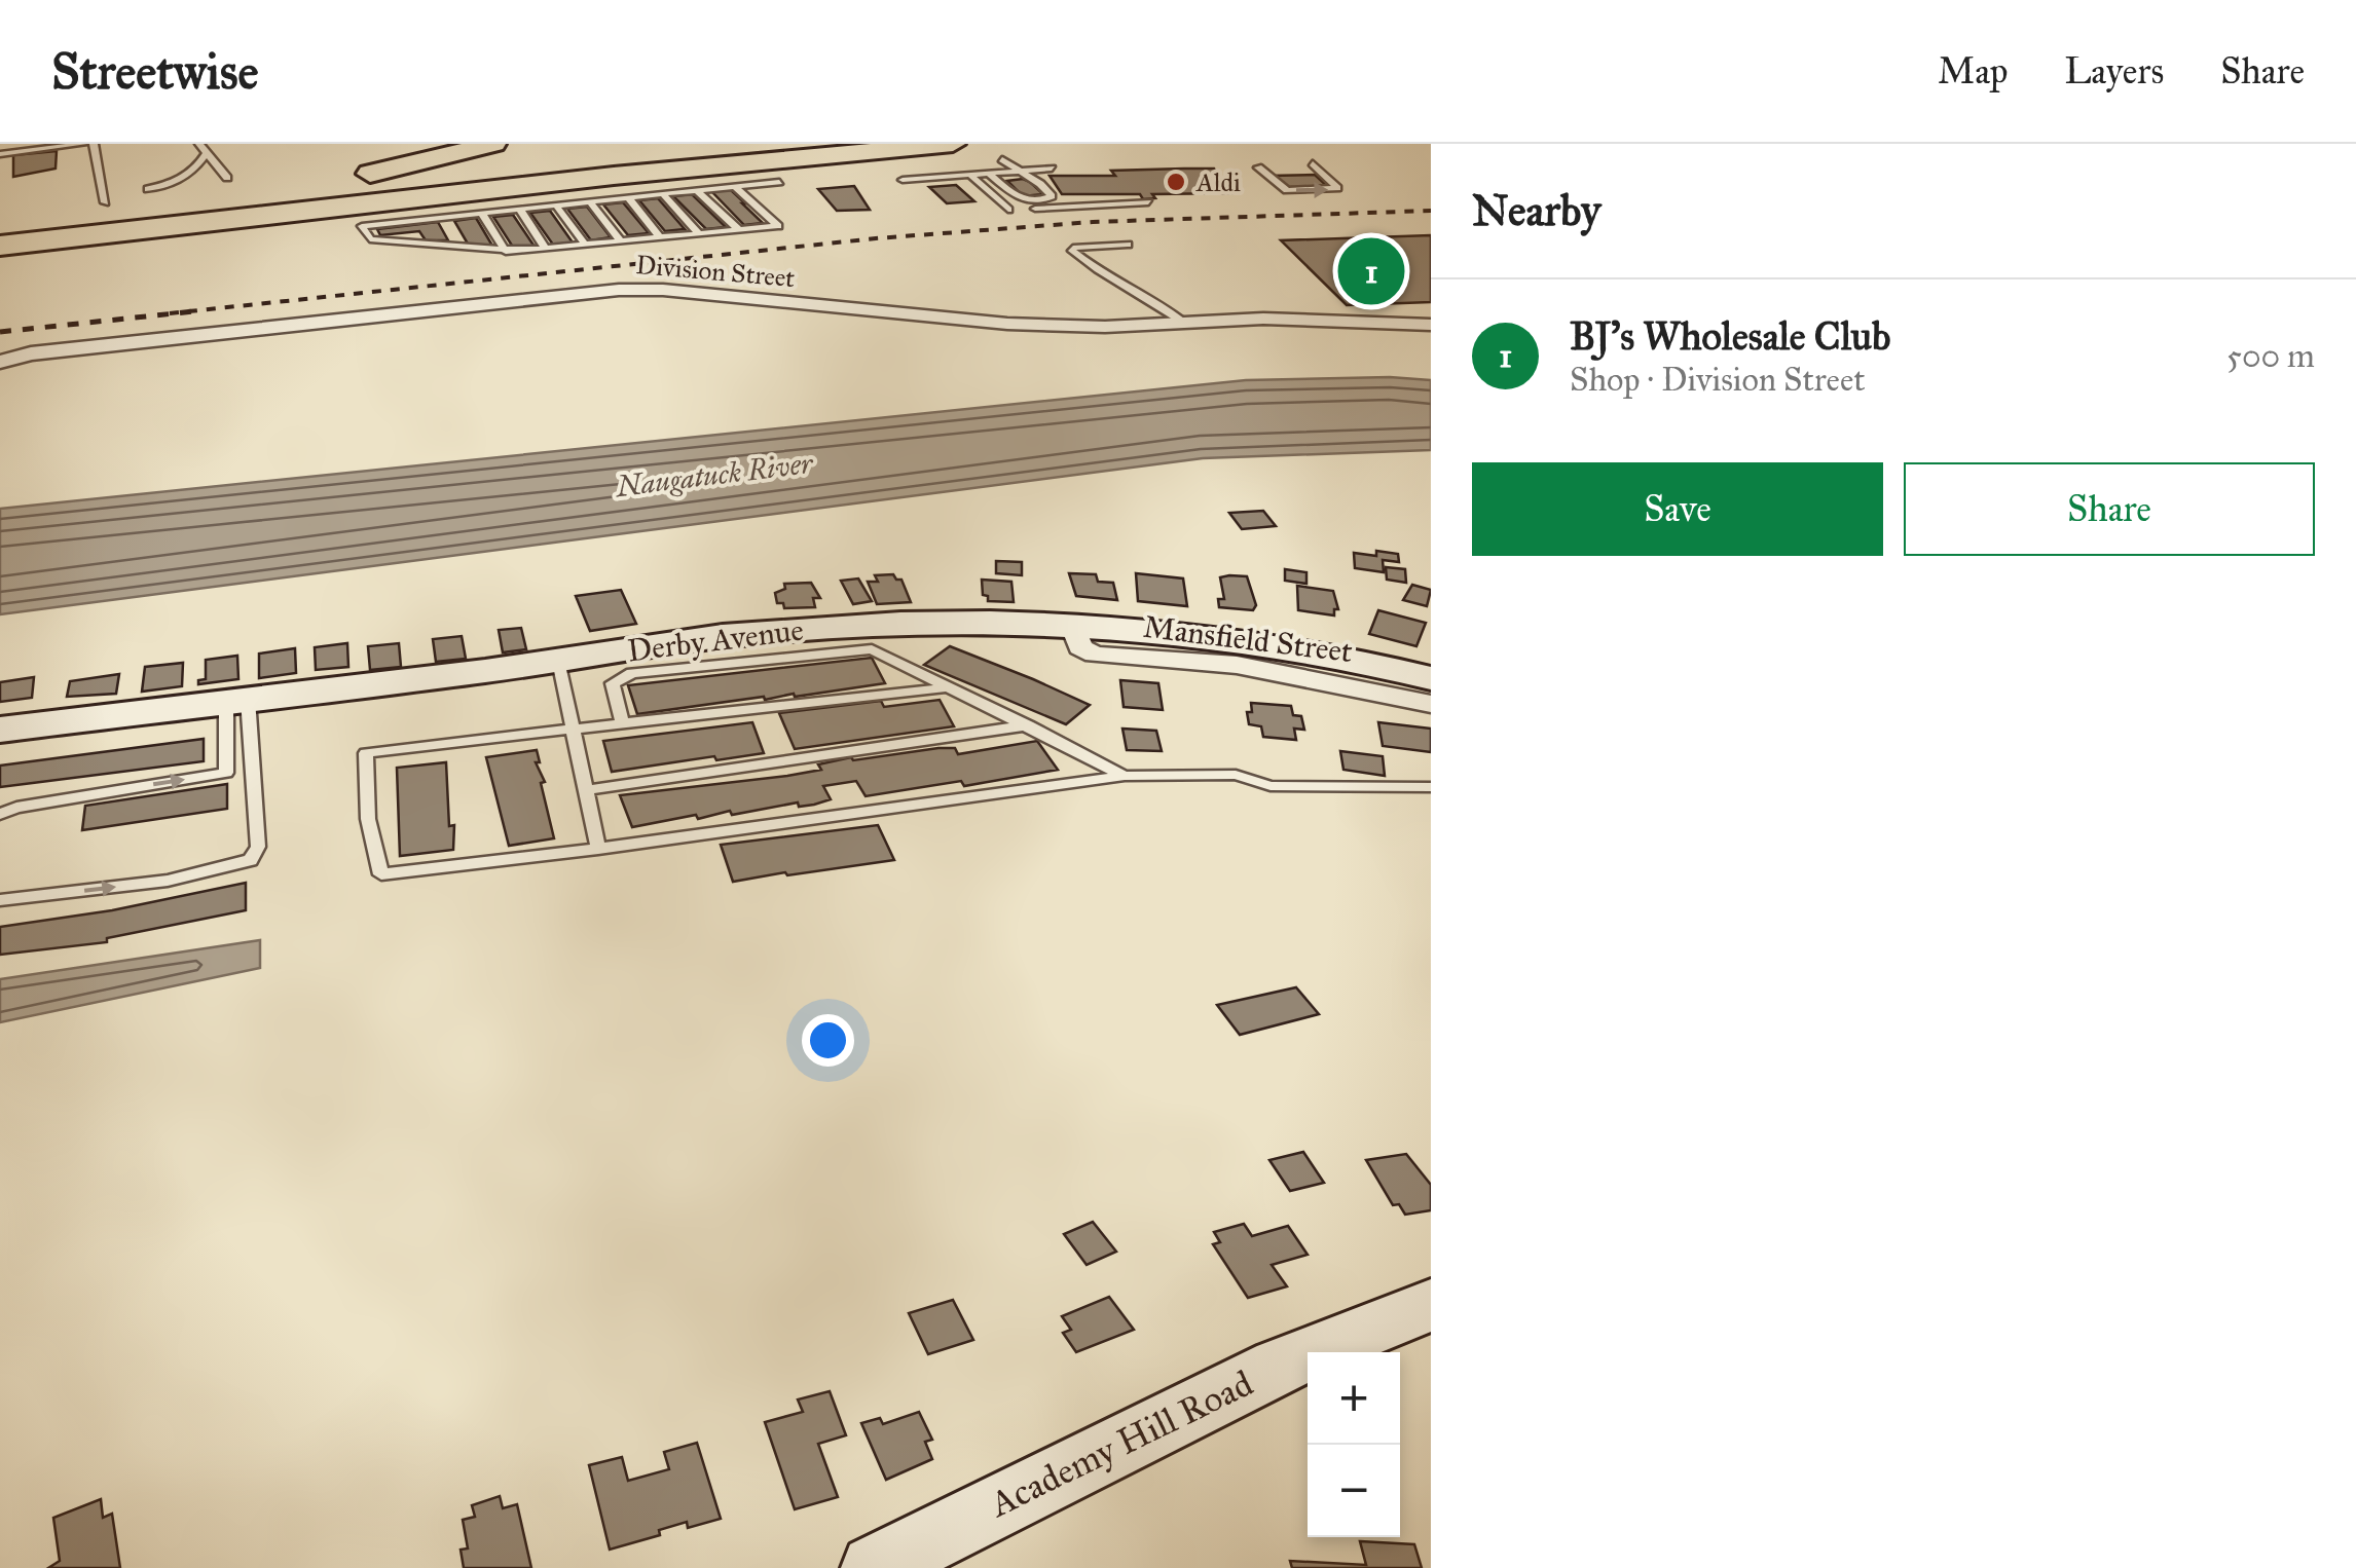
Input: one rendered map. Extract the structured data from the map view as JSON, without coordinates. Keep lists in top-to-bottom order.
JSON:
{
  "streets": {
    "main road": ["Derby Avenue", "Academy Hill Road"],
    "street": ["Division Street", "Mansfield Street"]
  },
  "crossings": [
    ["Mansfield Street", "Derby Avenue"]
  ],
  "water": ["Naugatuck River"],
  "places": ["Aldi"],
  "page": {
    "header": "Streetwise",
    "nav": ["Map", "Layers", "Share"],
    "heading": "Nearby",
    "pins": "1",
    "list": [
      {
        "mark": "1",
        "name": "BJ's Wholesale Club",
        "note": "Shop · Division Street",
        "value": "500 m"
      }
    ],
    "buttons": ["Save", "Share"],
    "map_buttons": ["+", "−"]
  }
}
